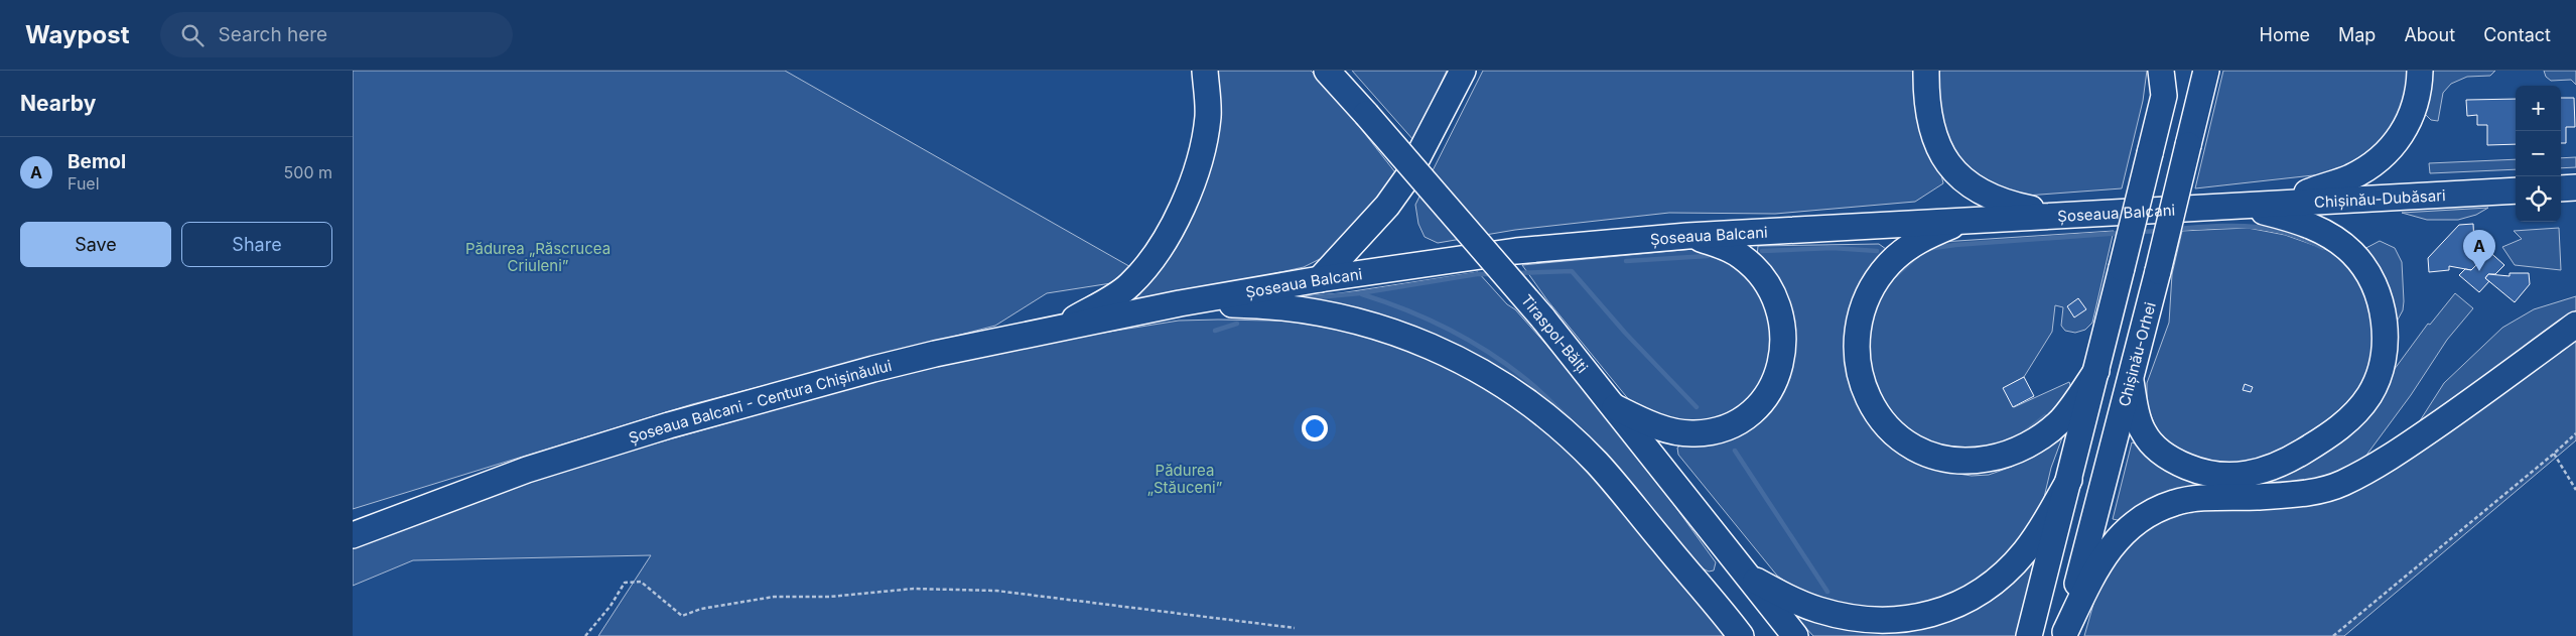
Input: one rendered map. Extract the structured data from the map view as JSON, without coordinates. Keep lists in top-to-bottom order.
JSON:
{
  "streets": {
    "highway": [
      "Chișinău-Dubăsari",
      "Șoseaua Balcani",
      "Tiraspol-Bălți",
      "Chișinău-Orhei",
      "Șoseaua Balcani - Centura Chișinăului"
    ]
  },
  "crossings": [
    ["Chișinău-Dubăsari", "Șoseaua Balcani"],
    ["Șoseaua Balcani", "Șoseaua Balcani - Centura Chișinăului"]
  ],
  "parks": ["Pădurea „Răscrucea Criuleni”", "Pădurea „Stăuceni”"],
  "page": {
    "header": "Waypost",
    "search": "Search here",
    "nav": [
      "Home",
      "Map",
      "About",
      "Contact"
    ],
    "heading": "Nearby",
    "map_buttons": ["+", "−"],
    "list": [
      {
        "mark": "A",
        "name": "Bemol",
        "note": "Fuel",
        "value": "500 m"
      }
    ],
    "buttons": ["Save", "Share"],
    "pins": "A"
  }
}
